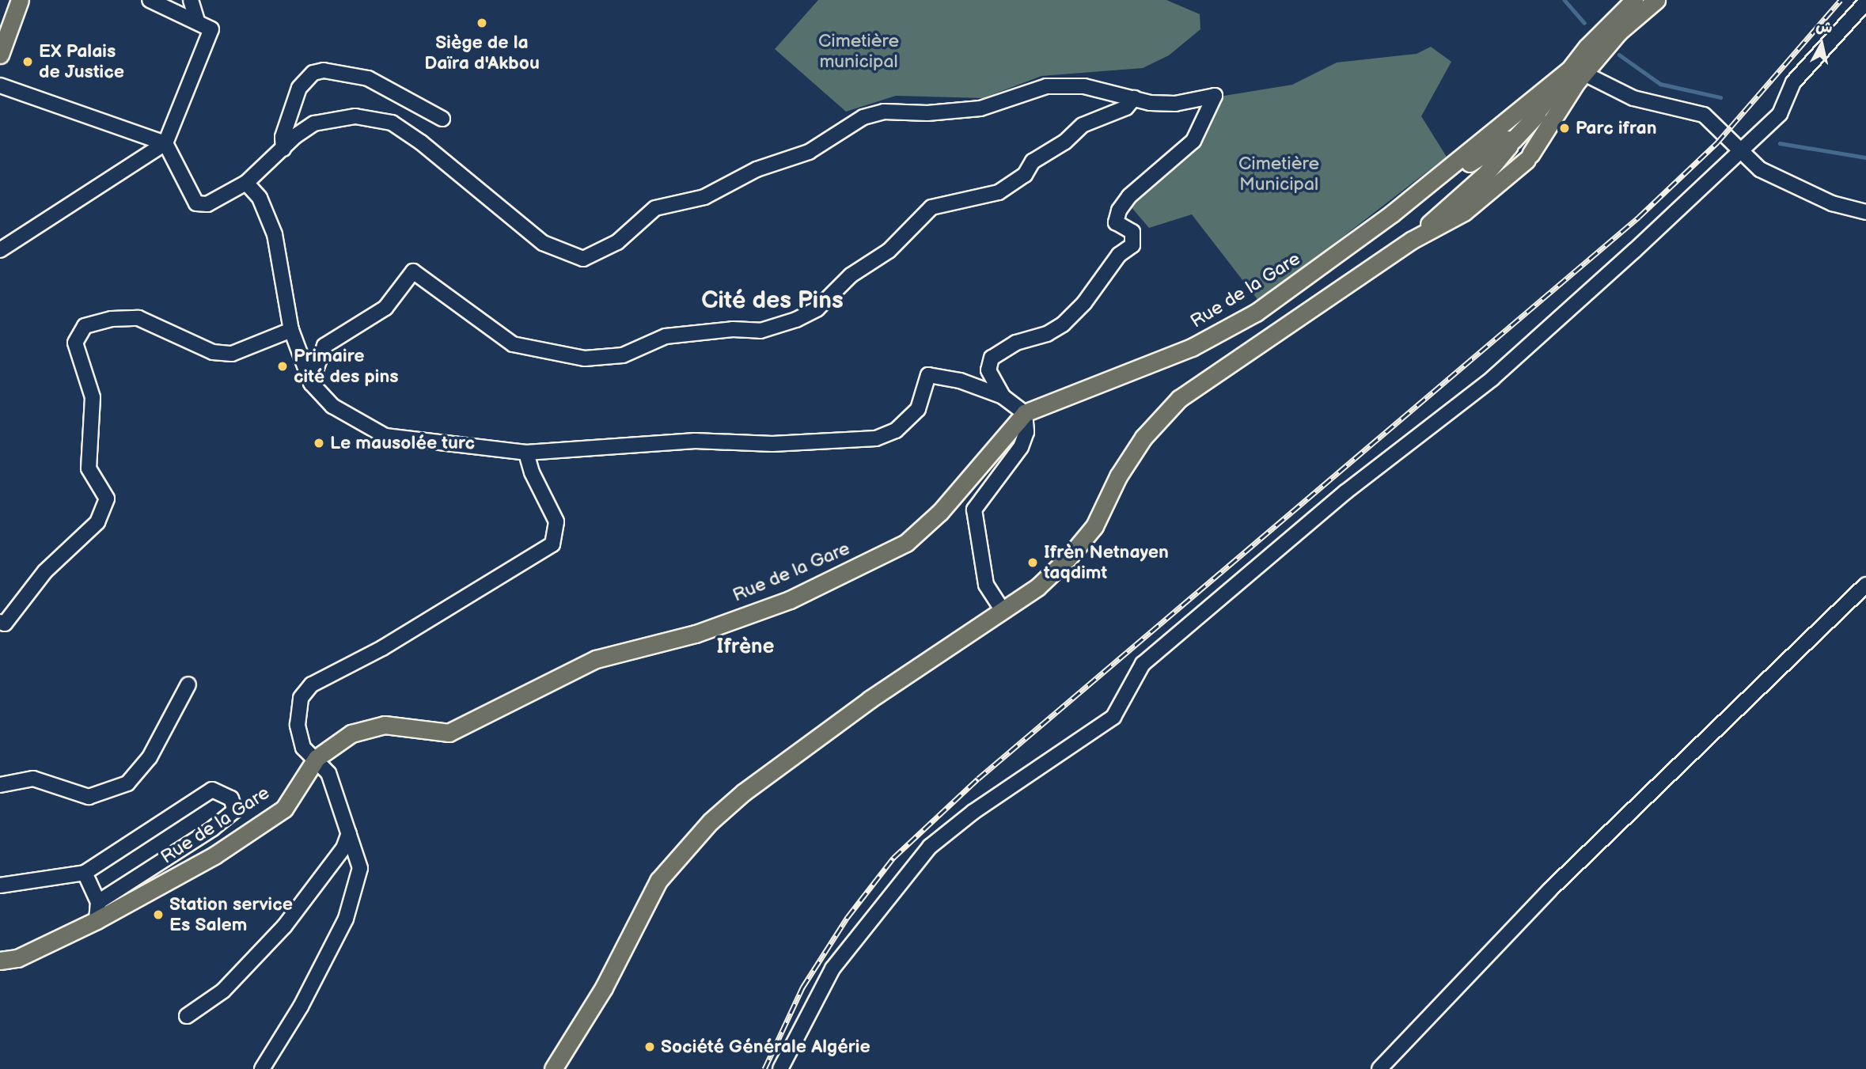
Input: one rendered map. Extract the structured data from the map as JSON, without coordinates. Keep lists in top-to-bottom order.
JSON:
{
  "streets": {
    "main road": ["Rue de la Gare"]
  },
  "districts": ["Cité des Pins", "Ifrène"],
  "parks": ["Cimetière municipal", "Cimetière Municipal"],
  "places": [
    "Siège de la Daïra d'Akbou",
    "EX Palais de Justice",
    "Parc ifran",
    "Primaire cité des pins",
    "Le mausolée turc",
    "Ifrèn Netnayen taqdimt",
    "Station service Es Salem",
    "Société Générale Algérie"
  ],
  "north": "top"
}
